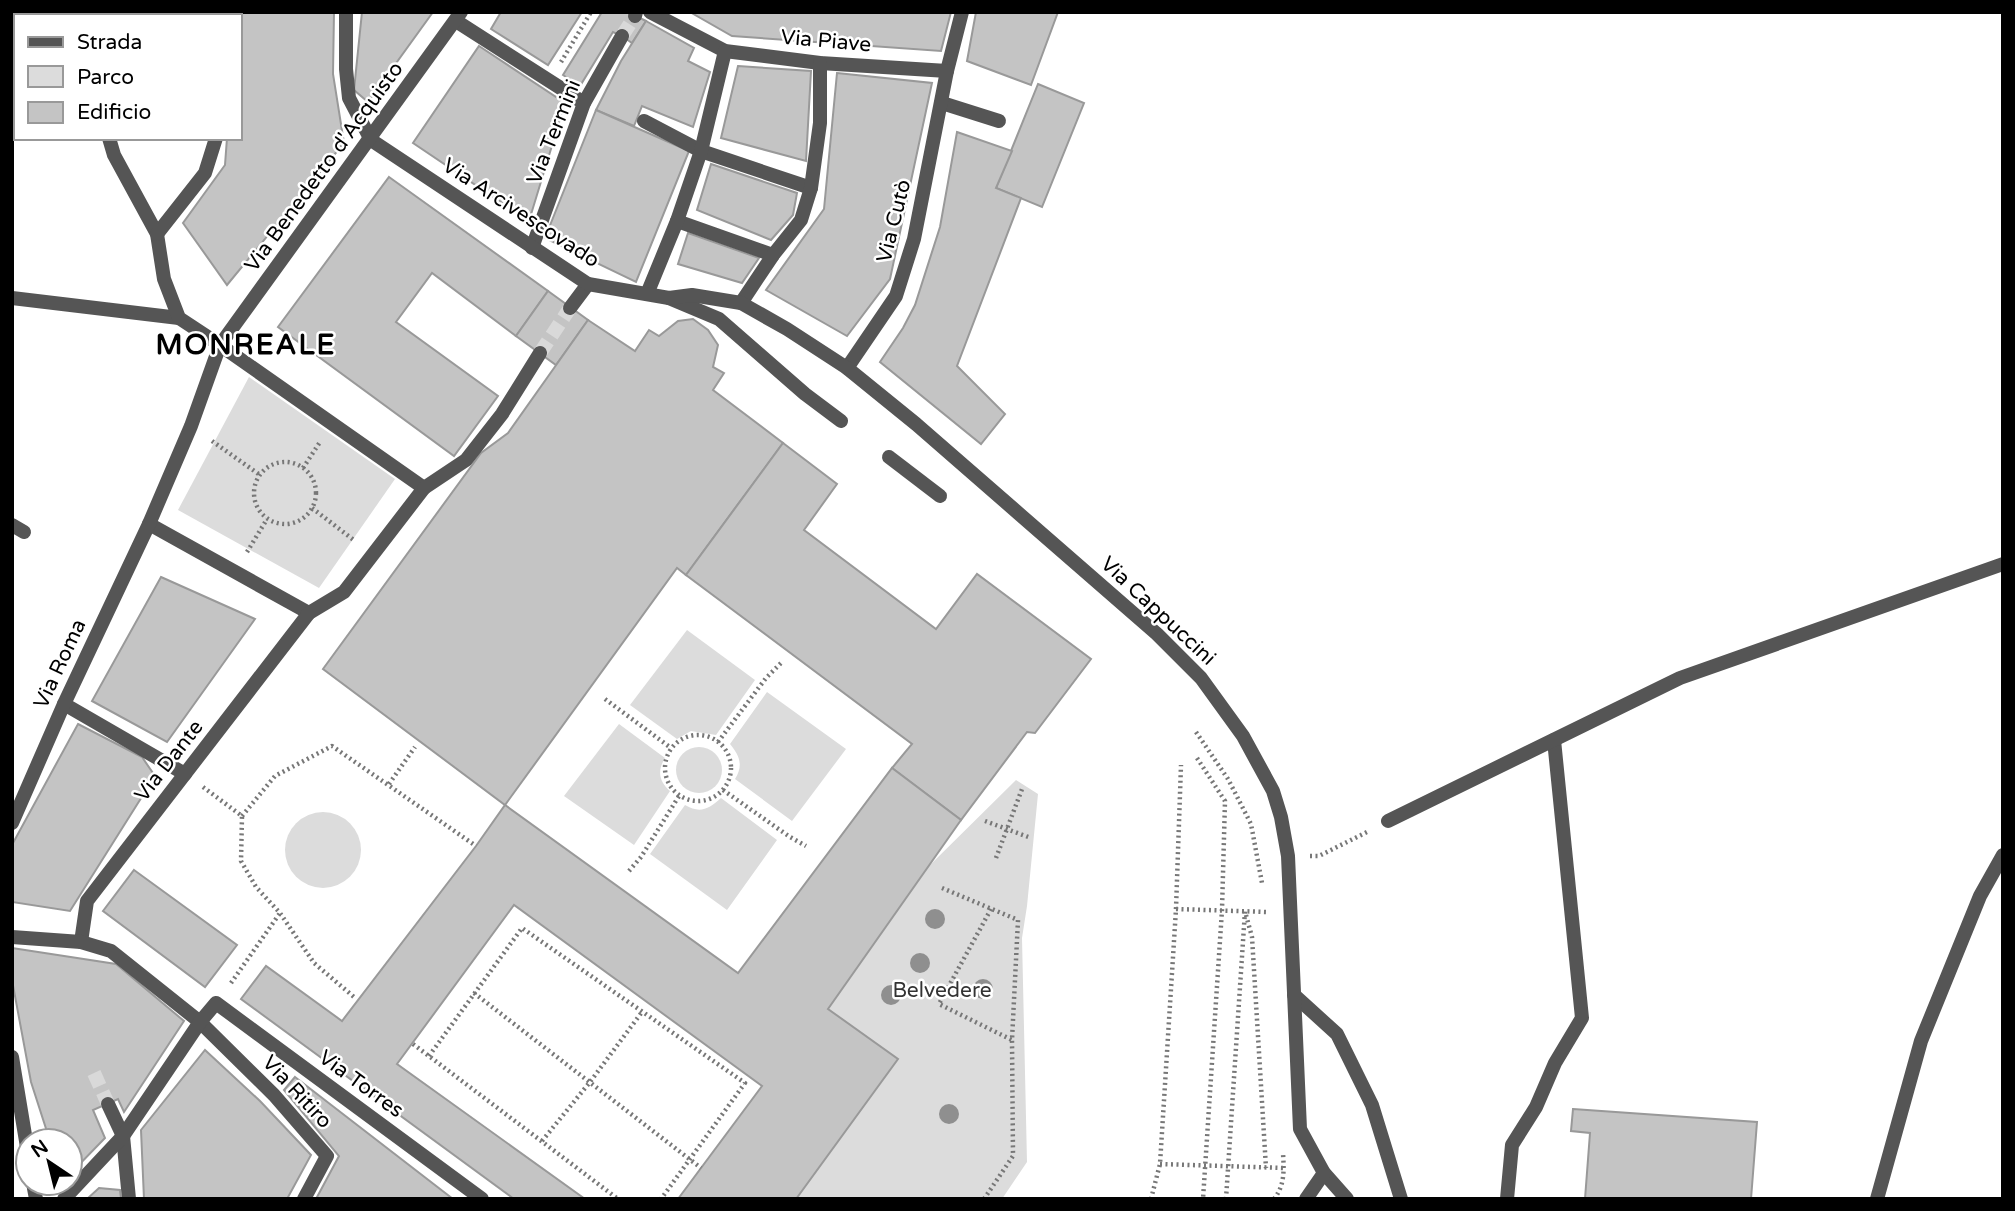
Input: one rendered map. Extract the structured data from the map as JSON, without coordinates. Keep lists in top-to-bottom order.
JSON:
{
  "streets": {
    "street": [
      "Via Piave",
      "Via Termini",
      "Via Benedetto d'Acquisto",
      "Via Arcivescovado",
      "Via Cutò",
      "Via Cappuccini",
      "Via Roma",
      "Via Dante",
      "Via Torres",
      "Via Ritiro"
    ]
  },
  "crossings": [
    ["Via Piave", "Via Cutò"],
    ["Via Termini", "Via Arcivescovado"],
    ["Via Benedetto d'Acquisto", "Via Arcivescovado"],
    ["Via Benedetto d'Acquisto", "Via Roma"],
    ["Via Arcivescovado", "Via Cappuccini"],
    ["Via Cutò", "Via Cappuccini"],
    ["Via Torres", "Via Ritiro"]
  ],
  "districts": ["MONREALE"],
  "parks": ["Belvedere"],
  "legend": ["Strada", "Parco", "Edificio"],
  "north": "top left"
}
